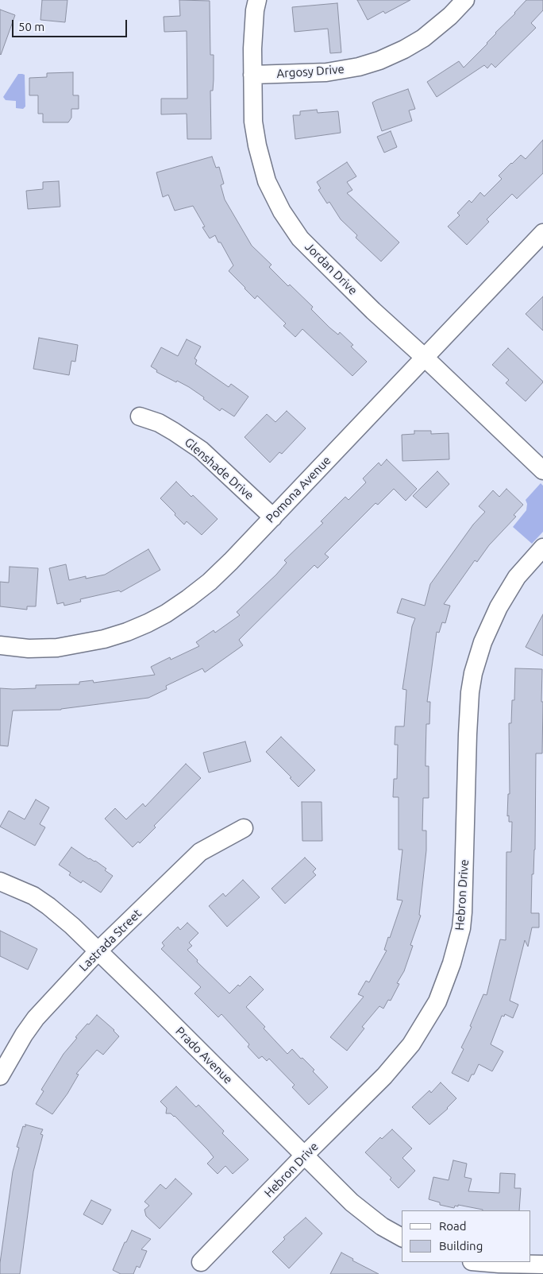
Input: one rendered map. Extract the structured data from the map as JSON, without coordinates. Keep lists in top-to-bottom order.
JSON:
{
  "streets": {
    "street": [
      "Argosy Drive",
      "Jordan Drive",
      "Glenshade Drive",
      "Pomona Avenue",
      "Hebron Drive",
      "Lastrada Street",
      "Prado Avenue"
    ]
  },
  "crossings": [
    ["Argosy Drive", "Jordan Drive"],
    ["Jordan Drive", "Pomona Avenue"],
    ["Glenshade Drive", "Pomona Avenue"],
    ["Hebron Drive", "Prado Avenue"],
    ["Lastrada Street", "Prado Avenue"]
  ],
  "legend": ["Road", "Building"],
  "scale_bar": "50 m"
}
